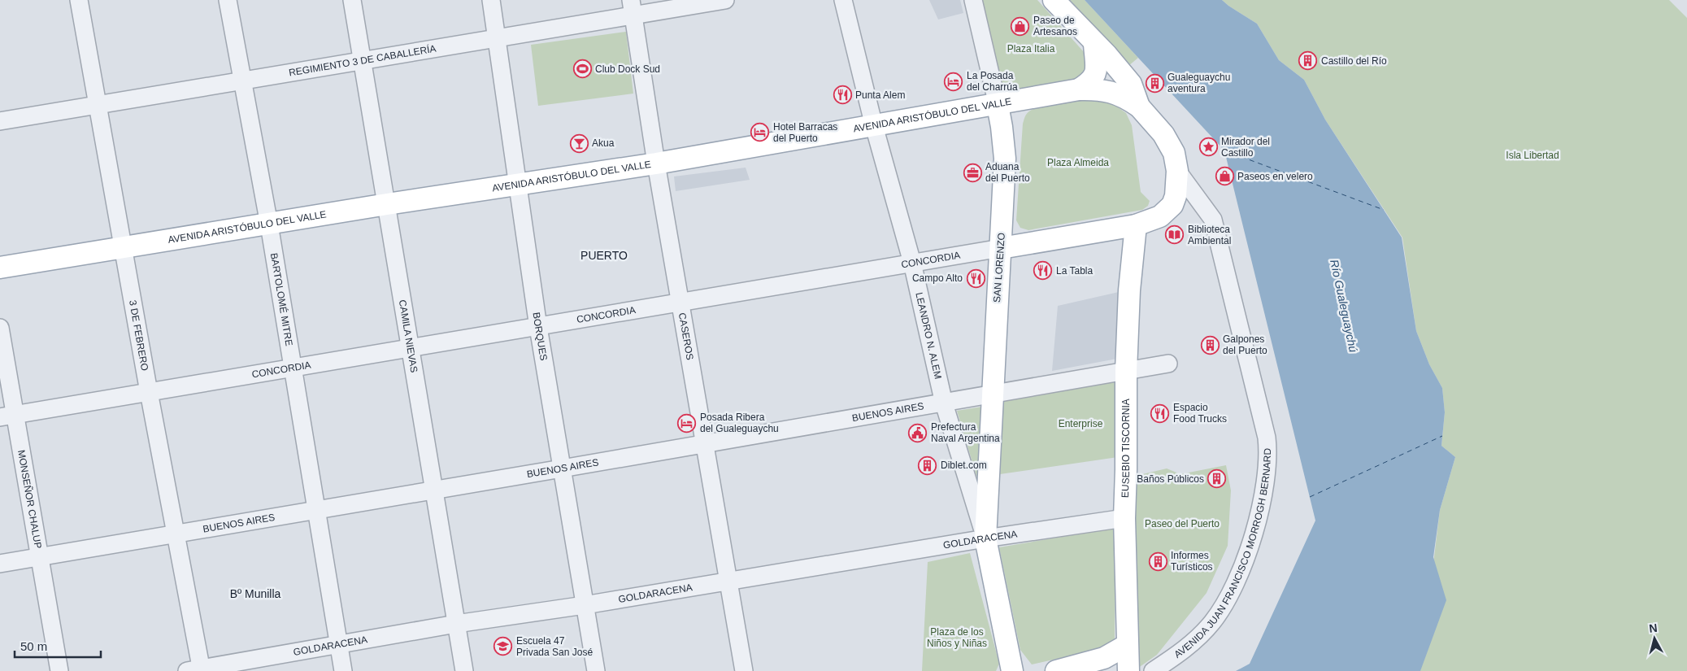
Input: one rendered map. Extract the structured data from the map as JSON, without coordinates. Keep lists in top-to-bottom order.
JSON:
{
  "streets": {
    "main road": [
      "AVENIDA ARISTÓBULO DEL VALLE",
      "CONCORDIA",
      "SAN LORENZO",
      "LEANDRO N. ALEM",
      "EUSEBIO TISCORNIA"
    ],
    "street": [
      "REGIMIENTO 3 DE CABALLERÍA",
      "BARTOLOMÉ MITRE",
      "CAMILA NIEVAS",
      "3 DE FEBRERO",
      "BORQUES",
      "CASEROS",
      "BUENOS AIRES",
      "MONSEÑOR CHALUP",
      "GOLDARACENA",
      "AVENIDA JUAN FRANCISCO MORROGH BERNARD"
    ]
  },
  "crossings": [
    ["REGIMIENTO 3 DE CABALLERÍA", "BARTOLOMÉ MITRE"],
    ["REGIMIENTO 3 DE CABALLERÍA", "CAMILA NIEVAS"],
    ["REGIMIENTO 3 DE CABALLERÍA", "3 DE FEBRERO"],
    ["REGIMIENTO 3 DE CABALLERÍA", "BORQUES"],
    ["REGIMIENTO 3 DE CABALLERÍA", "CASEROS"],
    ["AVENIDA ARISTÓBULO DEL VALLE", "CONCORDIA"],
    ["AVENIDA ARISTÓBULO DEL VALLE", "SAN LORENZO"],
    ["AVENIDA ARISTÓBULO DEL VALLE", "BARTOLOMÉ MITRE"],
    ["AVENIDA ARISTÓBULO DEL VALLE", "CAMILA NIEVAS"],
    ["AVENIDA ARISTÓBULO DEL VALLE", "LEANDRO N. ALEM"],
    ["AVENIDA ARISTÓBULO DEL VALLE", "3 DE FEBRERO"],
    ["AVENIDA ARISTÓBULO DEL VALLE", "BORQUES"],
    ["AVENIDA ARISTÓBULO DEL VALLE", "CASEROS"],
    ["CONCORDIA", "SAN LORENZO"],
    ["CONCORDIA", "BARTOLOMÉ MITRE"],
    ["CONCORDIA", "CAMILA NIEVAS"],
    ["CONCORDIA", "LEANDRO N. ALEM"],
    ["CONCORDIA", "3 DE FEBRERO"],
    ["CONCORDIA", "BORQUES"],
    ["CONCORDIA", "CASEROS"],
    ["CONCORDIA", "EUSEBIO TISCORNIA"],
    ["CONCORDIA", "MONSEÑOR CHALUP"],
    ["CONCORDIA", "AVENIDA JUAN FRANCISCO MORROGH BERNARD"],
    ["SAN LORENZO", "LEANDRO N. ALEM"],
    ["SAN LORENZO", "BUENOS AIRES"],
    ["SAN LORENZO", "GOLDARACENA"],
    ["BARTOLOMÉ MITRE", "BUENOS AIRES"],
    ["BARTOLOMÉ MITRE", "GOLDARACENA"],
    ["CAMILA NIEVAS", "BUENOS AIRES"],
    ["CAMILA NIEVAS", "GOLDARACENA"],
    ["LEANDRO N. ALEM", "BUENOS AIRES"],
    ["LEANDRO N. ALEM", "GOLDARACENA"],
    ["3 DE FEBRERO", "BUENOS AIRES"],
    ["3 DE FEBRERO", "GOLDARACENA"],
    ["BORQUES", "BUENOS AIRES"],
    ["BORQUES", "GOLDARACENA"],
    ["CASEROS", "BUENOS AIRES"],
    ["CASEROS", "GOLDARACENA"],
    ["BUENOS AIRES", "EUSEBIO TISCORNIA"],
    ["BUENOS AIRES", "MONSEÑOR CHALUP"],
    ["EUSEBIO TISCORNIA", "GOLDARACENA"]
  ],
  "districts": ["PUERTO", "Bº Munilla"],
  "water": ["Río Gualeguaychú"],
  "parks": [
    "Plaza Italia",
    "Isla Libertad",
    "Plaza Almeida",
    "Enterprise",
    "Paseo del Puerto",
    "Plaza de los Niños y Niñas"
  ],
  "places": {
    "shop": ["Paseo de Artesanos", "Paseos en velero"],
    "building": [
      "Castillo del Río",
      "Gualeguaychu aventura",
      "Galpones del Puerto",
      "Diblet.com",
      "Baños Públicos",
      "Informes Turísticos"
    ],
    "sports": ["Club Dock Sud"],
    "hotel": ["La Posada del Charrúa", "Hotel Barracas del Puerto", "Posada Ribera del Gualeguaychu"],
    "restaurant": [
      "Punta Alem",
      "La Tabla",
      "Campo Alto",
      "Espacio Food Trucks"
    ],
    "bar": ["Akua"],
    "place": ["Mirador del Castillo"],
    "office": ["Aduana del Puerto"],
    "library": ["Biblioteca Ambiental"],
    "public building": ["Prefectura Naval Argentina"],
    "school or university": ["Escuela 47 Privada San José"]
  },
  "scale_bar": "50 m",
  "north": "top"
}
